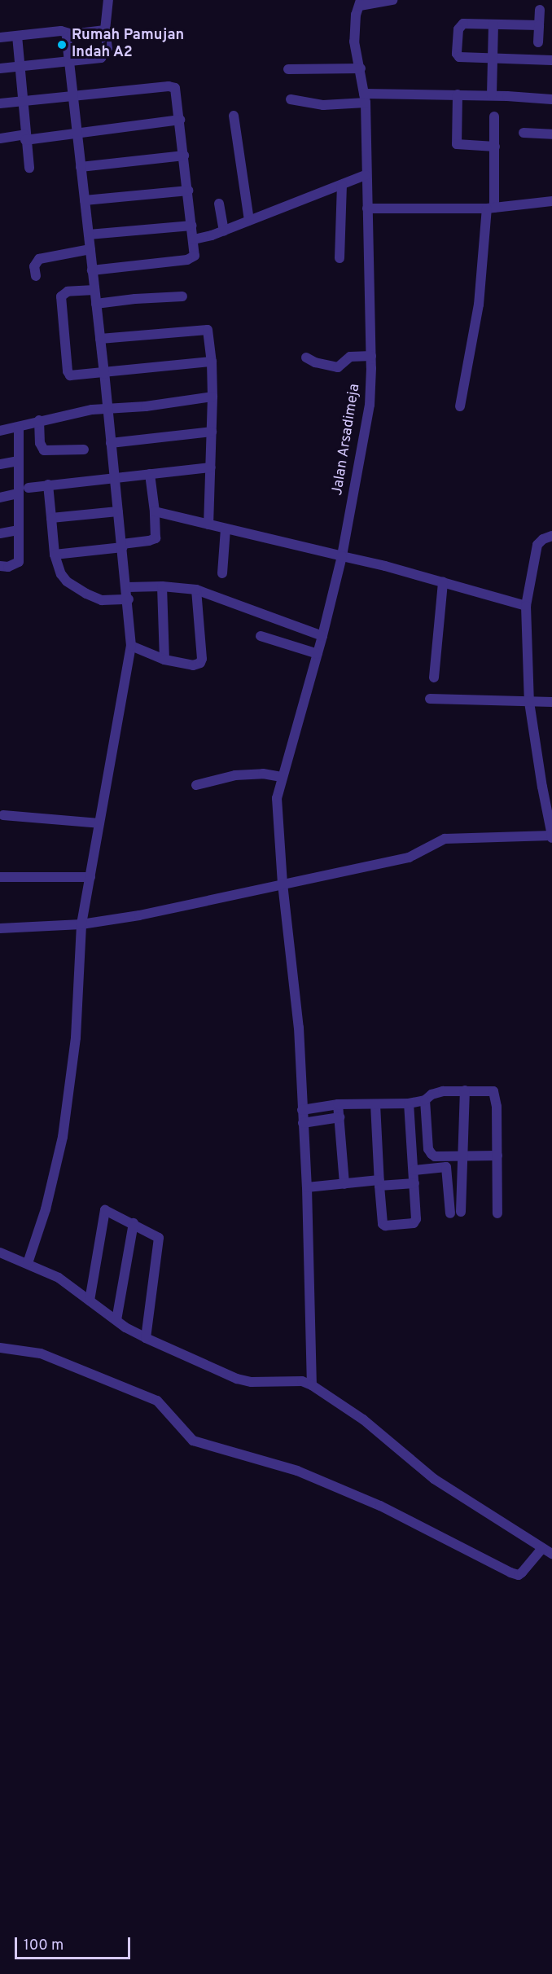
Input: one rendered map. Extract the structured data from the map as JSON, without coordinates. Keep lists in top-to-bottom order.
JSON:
{
  "streets": {
    "street": ["Jalan Arsadimeja"]
  },
  "places": ["Rumah Pamujan Indah A2"],
  "scale_bar": "100 m"
}
